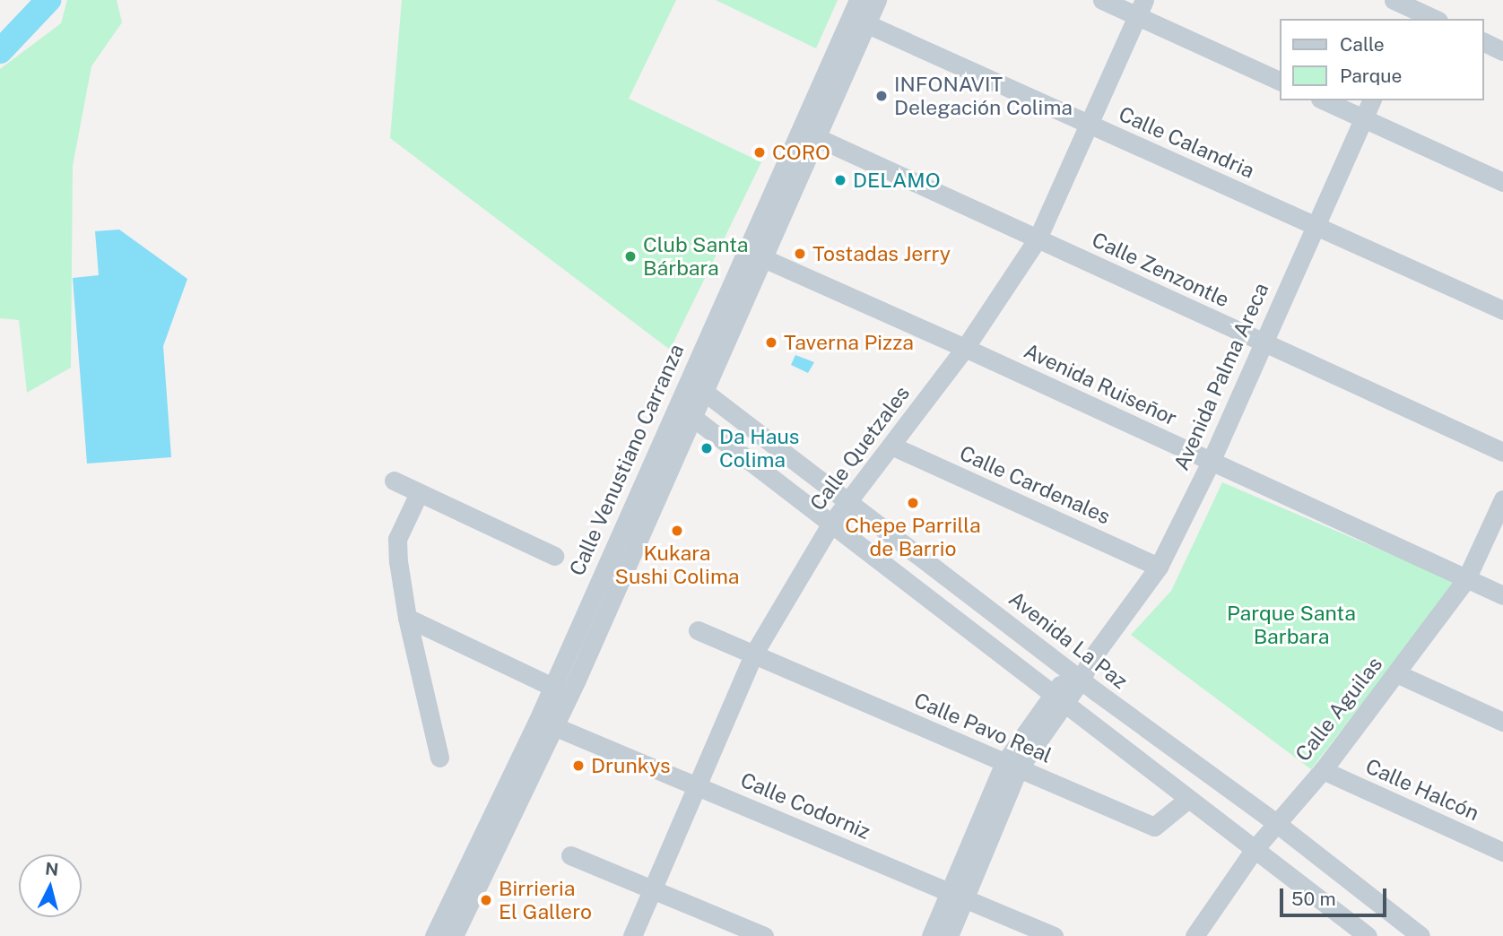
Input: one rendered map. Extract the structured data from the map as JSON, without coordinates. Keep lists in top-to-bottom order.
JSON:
{
  "streets": {
    "street": [
      "Calle Calandria",
      "Calle Zenzontle",
      "Avenida Palma Areca",
      "Avenida Ruiseñor",
      "Calle Quetzales",
      "Calle Venustiano Carranza",
      "Calle Cardenales",
      "Avenida La Paz",
      "Calle Aguilas",
      "Calle Pavo Real",
      "Calle Halcón",
      "Calle Codorniz"
    ]
  },
  "crossings": [
    ["Calle Calandria", "Avenida Palma Areca"],
    ["Calle Calandria", "Calle Quetzales"],
    ["Calle Calandria", "Calle Venustiano Carranza"],
    ["Calle Zenzontle", "Avenida Palma Areca"],
    ["Calle Zenzontle", "Calle Quetzales"],
    ["Calle Zenzontle", "Calle Venustiano Carranza"],
    ["Avenida Palma Areca", "Avenida Ruiseñor"],
    ["Avenida Palma Areca", "Calle Cardenales"],
    ["Avenida Palma Areca", "Avenida La Paz"],
    ["Avenida Palma Areca", "Calle Pavo Real"],
    ["Avenida Palma Areca", "Calle Codorniz"],
    ["Avenida Ruiseñor", "Calle Quetzales"],
    ["Avenida Ruiseñor", "Calle Venustiano Carranza"],
    ["Avenida Ruiseñor", "Calle Aguilas"],
    ["Calle Quetzales", "Calle Cardenales"],
    ["Calle Quetzales", "Avenida La Paz"],
    ["Calle Quetzales", "Calle Pavo Real"],
    ["Calle Quetzales", "Calle Codorniz"],
    ["Calle Venustiano Carranza", "Avenida La Paz"],
    ["Calle Venustiano Carranza", "Calle Codorniz"],
    ["Avenida La Paz", "Calle Aguilas"],
    ["Calle Aguilas", "Calle Halcón"]
  ],
  "parks": ["Parque Santa Barbara"],
  "places": [
    "INFONAVIT Delegación Colima",
    "CORO",
    "DELAMO",
    "Tostadas Jerry",
    "Club Santa Bárbara",
    "Taverna Pizza",
    "Da Haus Colima",
    "Chepe Parrilla de Barrio",
    "Kukara Sushi Colima",
    "Drunkys",
    "Birrieria El Gallero"
  ],
  "legend": ["Calle", "Parque"],
  "scale_bar": "50 m",
  "north": "top"
}
